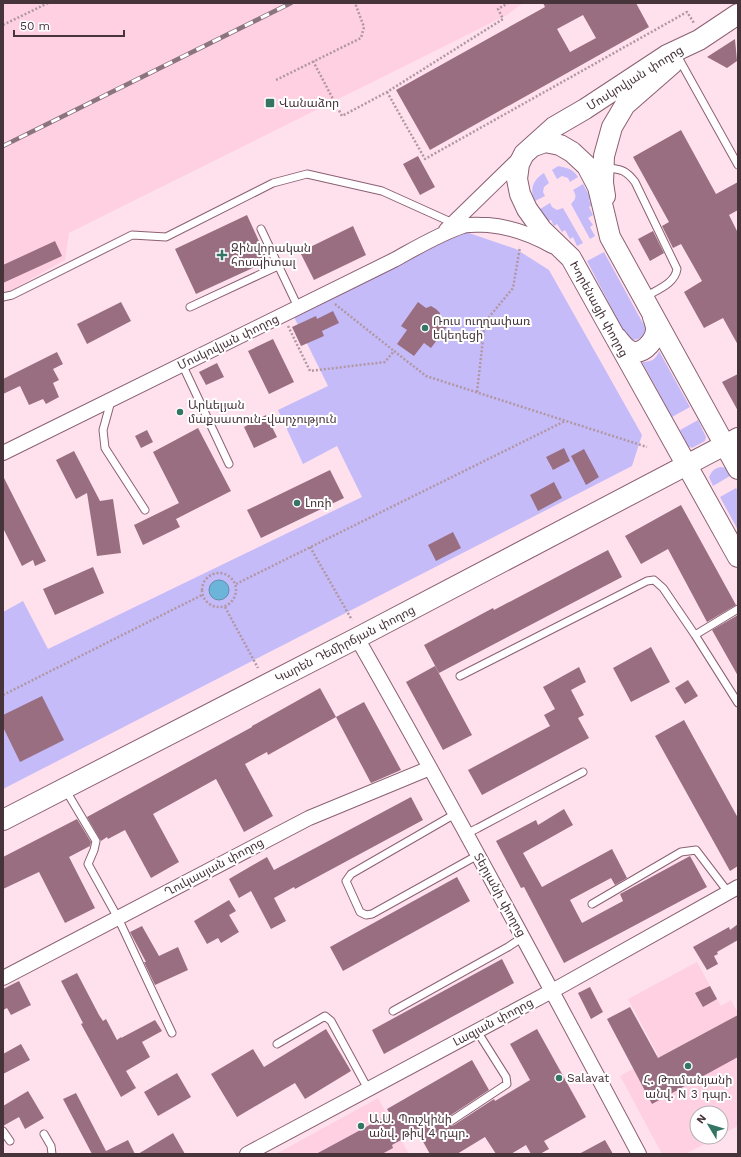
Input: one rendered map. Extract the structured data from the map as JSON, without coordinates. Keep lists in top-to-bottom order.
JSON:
{
  "streets": {
    "street": [
      "Մոսկովյան փողոց",
      "Խորենացի փողոց",
      "Կարեն Դեմիրճյան փողոց",
      "Ղուկասյան փողոց",
      "Տերյանի փողոց",
      "Լազյան փողոց"
    ]
  },
  "crossings": [
    ["Մոսկովյան փողոց", "Խորենացի փողոց"],
    ["Խորենացի փողոց", "Կարեն Դեմիրճյան փողոց"],
    ["Կարեն Դեմիրճյան փողոց", "Տերյանի փողոց"],
    ["Ղուկասյան փողոց", "Տերյանի փողոց"],
    ["Տերյանի փողոց", "Լազյան փողոց"]
  ],
  "places": {
    "transit": ["Վանաձոր"],
    "health": ["Զինվորական հոսպիտալ"],
    "other": [
      "Ռուս ուղղափառ եկեղեցի",
      "Արևելյան մաքսատուն-վարչություն",
      "Լոռի",
      "Հ. Թումանյանի անվ. N 3 դպր.",
      "Salavat",
      "Ա.Ս. Պուշկինի անվ. թիվ 4 դպր."
    ]
  },
  "scale_bar": "50 m",
  "north": "top left"
}
